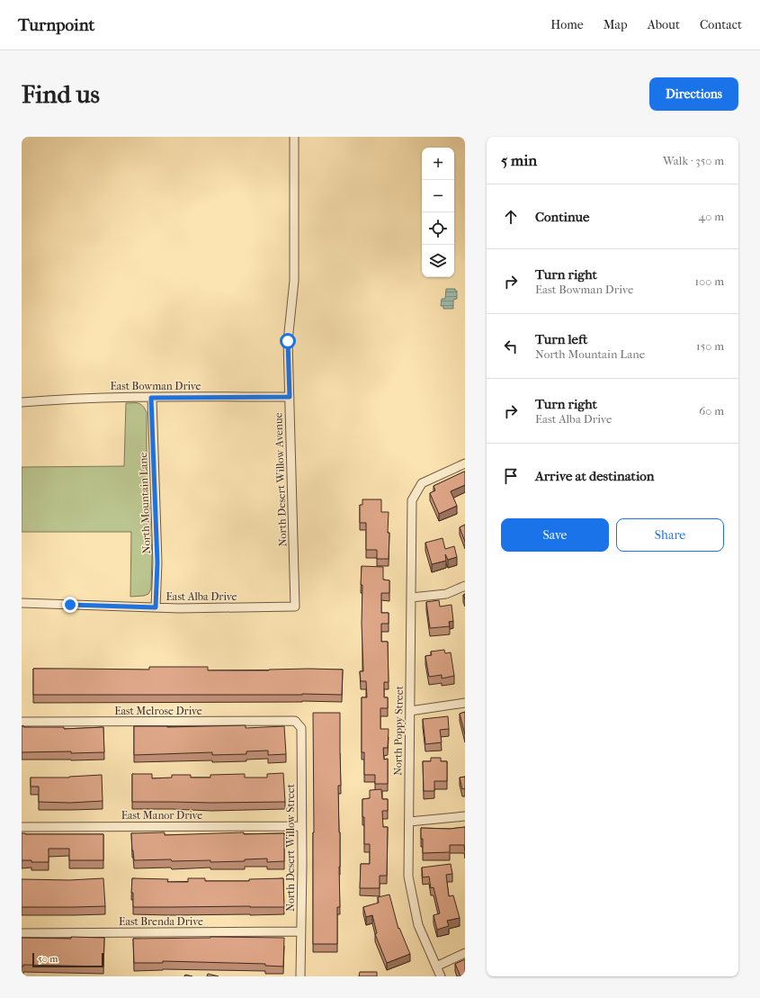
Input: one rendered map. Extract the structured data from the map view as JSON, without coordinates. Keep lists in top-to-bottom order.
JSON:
{
  "streets": {
    "street": [
      "East Bowman Drive",
      "North Desert Willow Avenue",
      "North Mountain Lane",
      "East Alba Drive",
      "East Melrose Drive",
      "North Poppy Street",
      "East Manor Drive",
      "North Desert Willow Street",
      "East Brenda Drive"
    ]
  },
  "crossings": [
    ["East Bowman Drive", "North Desert Willow Avenue"],
    ["East Bowman Drive", "North Mountain Lane"],
    ["North Desert Willow Avenue", "East Alba Drive"],
    ["North Mountain Lane", "East Alba Drive"],
    ["East Melrose Drive", "North Desert Willow Street"],
    ["East Manor Drive", "North Desert Willow Street"],
    ["North Desert Willow Street", "East Brenda Drive"]
  ],
  "scale_bar": "50 m",
  "page": {
    "header": "Turnpoint",
    "nav": [
      "Home",
      "Map",
      "About",
      "Contact"
    ],
    "buttons": [
      "Directions",
      ["Save", "Share"]
    ],
    "title": "Find us",
    "heading": ["5 min", "Walk · 350 m"],
    "map_buttons": ["+", "−"],
    "list": [
      ["Continue", "40 m"],
      ["Turn right", "East Bowman Drive", "100 m"],
      ["Turn left", "North Mountain Lane", "150 m"],
      ["Turn right", "East Alba Drive", "60 m"],
      "Arrive at destination"
    ],
    "scale": "50 m"
  }
}
